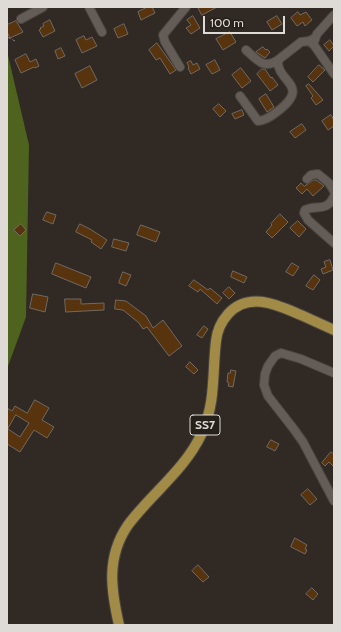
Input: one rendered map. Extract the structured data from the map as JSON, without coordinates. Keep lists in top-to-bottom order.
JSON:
{
  "streets": {
    "main road": ["SS7"]
  },
  "scale_bar": "100 m"
}
